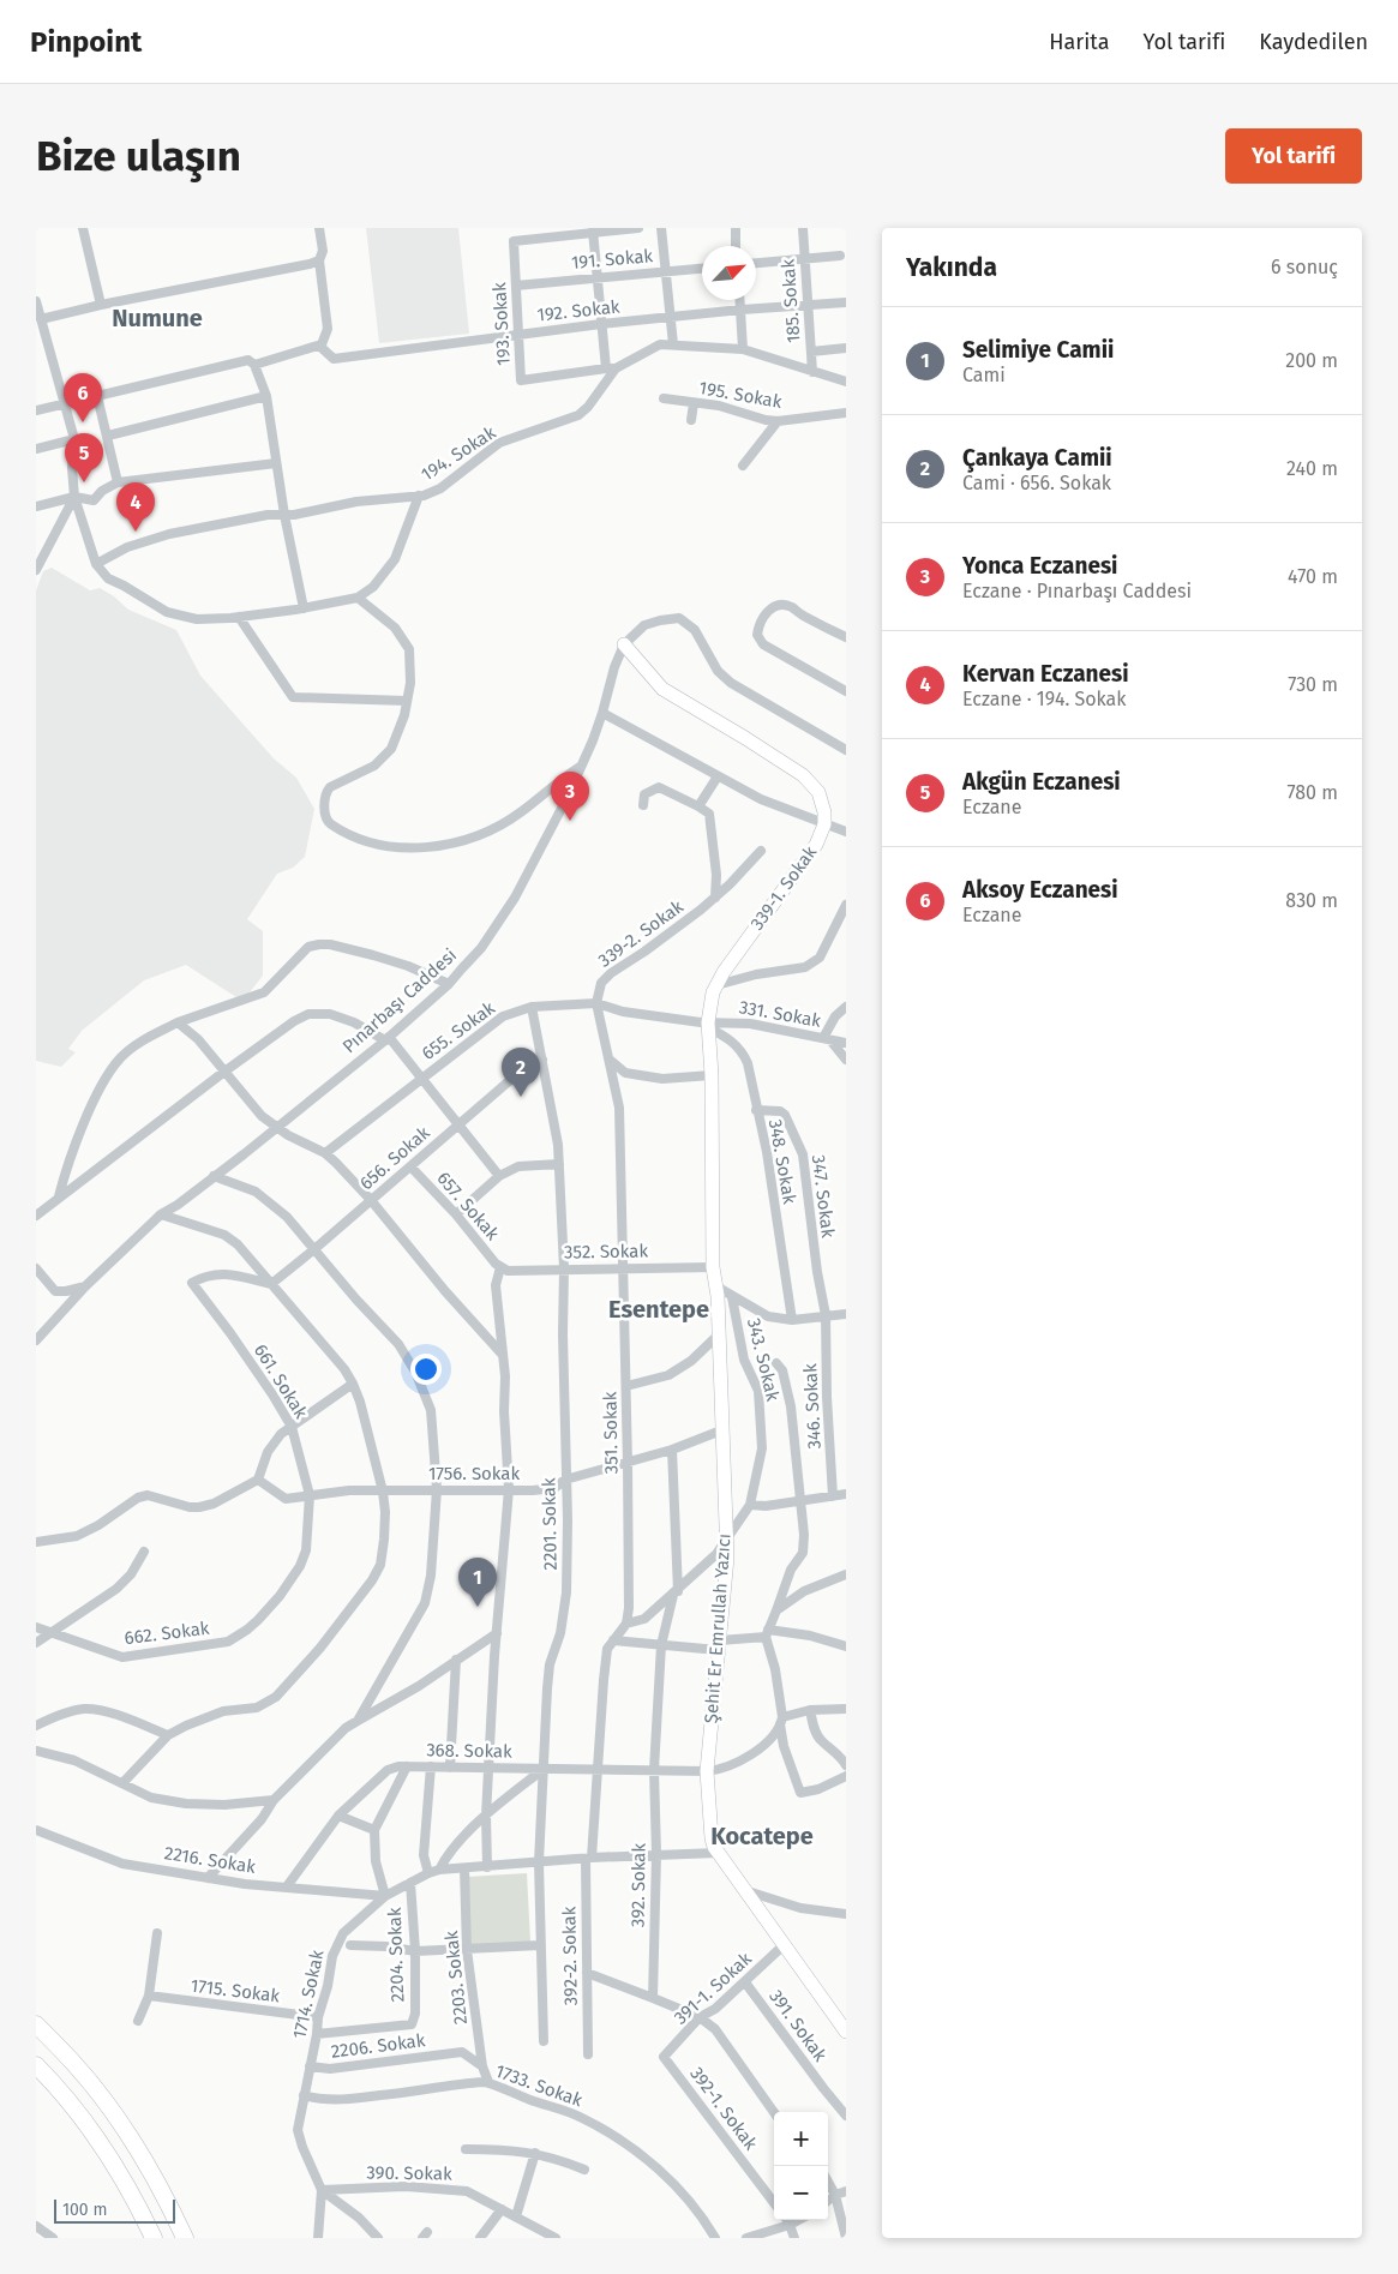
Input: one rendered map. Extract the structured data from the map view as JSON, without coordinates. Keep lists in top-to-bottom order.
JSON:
{
  "streets": {
    "street": [
      "191. Sokak",
      "185. Sokak",
      "192. Sokak",
      "193. Sokak",
      "195. Sokak",
      "194. Sokak",
      "339-1. Sokak",
      "339-2. Sokak",
      "Pınarbaşı Caddesi",
      "331. Sokak",
      "655. Sokak",
      "656. Sokak",
      "348. Sokak",
      "347. Sokak",
      "657. Sokak",
      "352. Sokak",
      "343. Sokak",
      "661. Sokak",
      "346. Sokak",
      "351. Sokak",
      "1756. Sokak",
      "2201. Sokak",
      "Şehit Er Emrullah Yazıcı",
      "662. Sokak",
      "368. Sokak",
      "2216. Sokak",
      "392. Sokak",
      "2204. Sokak",
      "392-2. Sokak",
      "2203. Sokak",
      "391-1. Sokak",
      "1715. Sokak",
      "1714. Sokak",
      "391. Sokak",
      "2206. Sokak",
      "1733. Sokak",
      "392-1. Sokak",
      "390. Sokak"
    ]
  },
  "crossings": [
    ["191. Sokak", "193. Sokak"],
    ["185. Sokak", "192. Sokak"],
    ["185. Sokak", "194. Sokak"],
    ["192. Sokak", "193. Sokak"],
    ["193. Sokak", "194. Sokak"],
    ["339-1. Sokak", "Pınarbaşı Caddesi"],
    ["339-1. Sokak", "331. Sokak"],
    ["339-1. Sokak", "655. Sokak"],
    ["339-1. Sokak", "348. Sokak"],
    ["339-1. Sokak", "Şehit Er Emrullah Yazıcı"],
    ["339-2. Sokak", "655. Sokak"],
    ["339-2. Sokak", "351. Sokak"],
    ["331. Sokak", "655. Sokak"],
    ["331. Sokak", "348. Sokak"],
    ["655. Sokak", "348. Sokak"],
    ["655. Sokak", "351. Sokak"],
    ["655. Sokak", "2201. Sokak"],
    ["656. Sokak", "657. Sokak"],
    ["656. Sokak", "661. Sokak"],
    ["656. Sokak", "2201. Sokak"],
    ["348. Sokak", "347. Sokak"],
    ["348. Sokak", "343. Sokak"],
    ["347. Sokak", "343. Sokak"],
    ["347. Sokak", "346. Sokak"],
    ["657. Sokak", "352. Sokak"],
    ["657. Sokak", "1756. Sokak"],
    ["657. Sokak", "368. Sokak"],
    ["657. Sokak", "1714. Sokak"],
    ["352. Sokak", "351. Sokak"],
    ["352. Sokak", "2201. Sokak"],
    ["352. Sokak", "Şehit Er Emrullah Yazıcı"],
    ["343. Sokak", "346. Sokak"],
    ["343. Sokak", "351. Sokak"],
    ["343. Sokak", "Şehit Er Emrullah Yazıcı"],
    ["343. Sokak", "392. Sokak"],
    ["661. Sokak", "1756. Sokak"],
    ["661. Sokak", "662. Sokak"],
    ["351. Sokak", "1756. Sokak"],
    ["1756. Sokak", "2201. Sokak"],
    ["1756. Sokak", "Şehit Er Emrullah Yazıcı"],
    ["1756. Sokak", "392. Sokak"],
    ["2201. Sokak", "368. Sokak"],
    ["2201. Sokak", "1714. Sokak"],
    ["Şehit Er Emrullah Yazıcı", "368. Sokak"],
    ["Şehit Er Emrullah Yazıcı", "391-1. Sokak"],
    ["Şehit Er Emrullah Yazıcı", "1714. Sokak"],
    ["368. Sokak", "2216. Sokak"],
    ["368. Sokak", "392. Sokak"],
    ["2216. Sokak", "1714. Sokak"],
    ["392. Sokak", "1714. Sokak"],
    ["2204. Sokak", "1714. Sokak"],
    ["392-2. Sokak", "1714. Sokak"],
    ["2203. Sokak", "1714. Sokak"],
    ["2203. Sokak", "2206. Sokak"],
    ["2203. Sokak", "1733. Sokak"],
    ["391-1. Sokak", "391. Sokak"],
    ["391-1. Sokak", "392-1. Sokak"],
    ["1715. Sokak", "1714. Sokak"],
    ["1714. Sokak", "2206. Sokak"],
    ["1714. Sokak", "1733. Sokak"],
    ["1714. Sokak", "390. Sokak"]
  ],
  "districts": ["Numune", "Esentepe", "Kocatepe"],
  "scale_bar": "100 m",
  "north": "top right",
  "page": {
    "header": "Pinpoint",
    "nav": ["Harita", "Yol tarifi", "Kaydedilen"],
    "buttons": "Yol tarifi",
    "title": "Bize ulaşın",
    "heading": ["Yakında", "6 sonuç"],
    "list": [
      {
        "mark": "1",
        "name": "Selimiye Camii",
        "note": "Cami",
        "value": "200 m"
      },
      {
        "mark": "2",
        "name": "Çankaya Camii",
        "note": "Cami · 656. Sokak",
        "value": "240 m"
      },
      {
        "mark": "3",
        "name": "Yonca Eczanesi",
        "note": "Eczane · Pınarbaşı Caddesi",
        "value": "470 m"
      },
      {
        "mark": "4",
        "name": "Kervan Eczanesi",
        "note": "Eczane · 194. Sokak",
        "value": "730 m"
      },
      {
        "mark": "5",
        "name": "Akgün Eczanesi",
        "note": "Eczane",
        "value": "780 m"
      },
      {
        "mark": "6",
        "name": "Aksoy Eczanesi",
        "note": "Eczane",
        "value": "830 m"
      }
    ],
    "pins": [
      "6",
      "5",
      "4",
      "3",
      "2",
      "1"
    ],
    "map_buttons": ["+", "−"],
    "scale": "100 m"
  }
}
